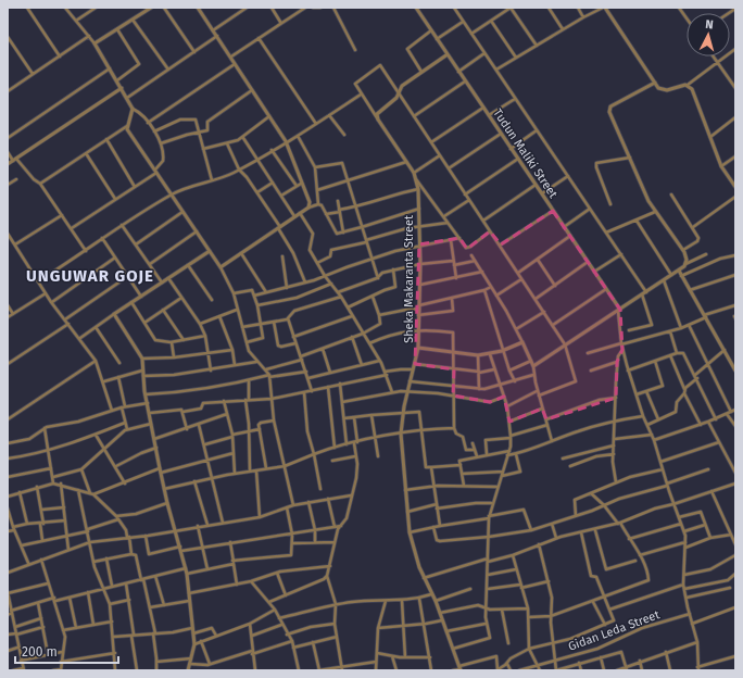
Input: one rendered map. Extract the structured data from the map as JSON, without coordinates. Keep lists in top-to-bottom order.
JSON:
{
  "streets": {
    "street": ["Tudun Maliki Street", "Sheka Makaranta Street", "Gidan Leda Street"]
  },
  "districts": ["UNGUWAR GOJE"],
  "scale_bar": "200 m",
  "north": "top"
}
